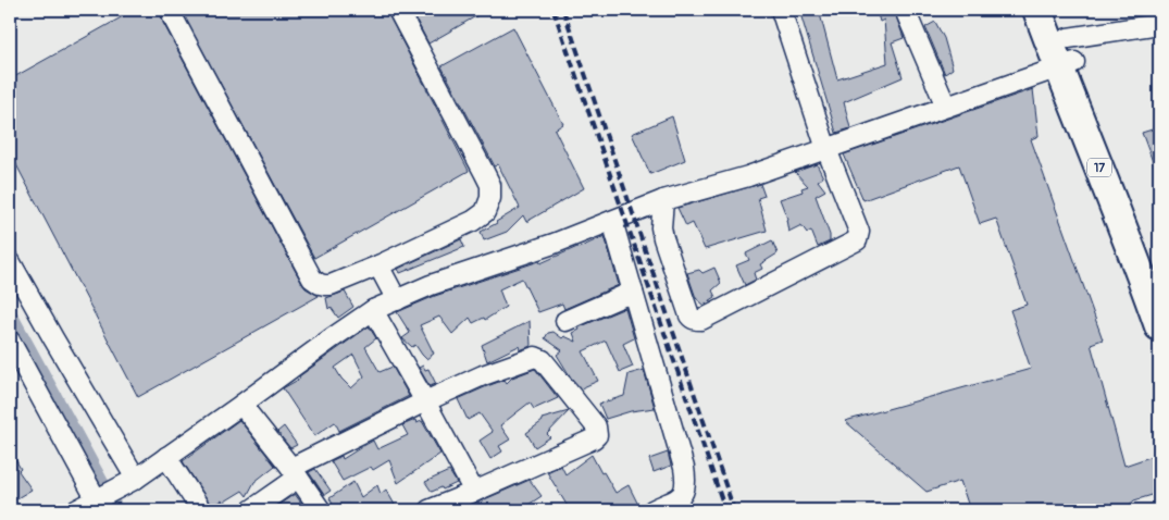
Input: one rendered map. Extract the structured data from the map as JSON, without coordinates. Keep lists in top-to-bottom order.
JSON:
{
  "streets": {
    "highway": ["17"]
  }
}
